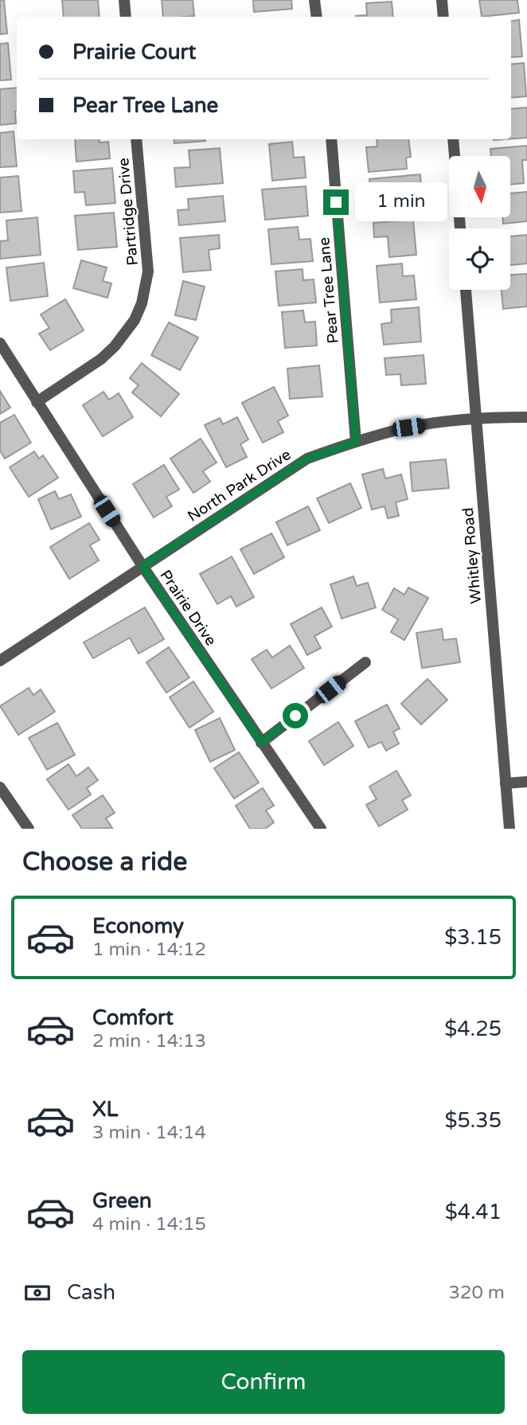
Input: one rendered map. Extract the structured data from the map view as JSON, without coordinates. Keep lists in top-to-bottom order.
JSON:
{
  "streets": {
    "street": [
      "Partridge Drive",
      "Pear Tree Lane",
      "North Park Drive",
      "Whitley Road",
      "Prairie Drive"
    ]
  },
  "crossings": [
    ["Partridge Drive", "Prairie Drive"],
    ["Pear Tree Lane", "North Park Drive"],
    ["North Park Drive", "Whitley Road"],
    ["North Park Drive", "Prairie Drive"]
  ],
  "north": "bottom",
  "page": {
    "banner": ["Prairie Court", "Pear Tree Lane"],
    "bubble": "1 min",
    "heading": "Choose a ride",
    "list": [
      {
        "name": "Economy",
        "note": "1 min · 14:12",
        "value": "$3.15"
      },
      {
        "name": "Comfort",
        "note": "2 min · 14:13",
        "value": "$4.25"
      },
      {
        "name": "XL",
        "note": "3 min · 14:14",
        "value": "$5.35"
      },
      {
        "name": "Green",
        "note": "4 min · 14:15",
        "value": "$4.41"
      }
    ],
    "pay": ["Cash", "320 m"],
    "buttons": "Confirm"
  }
}
